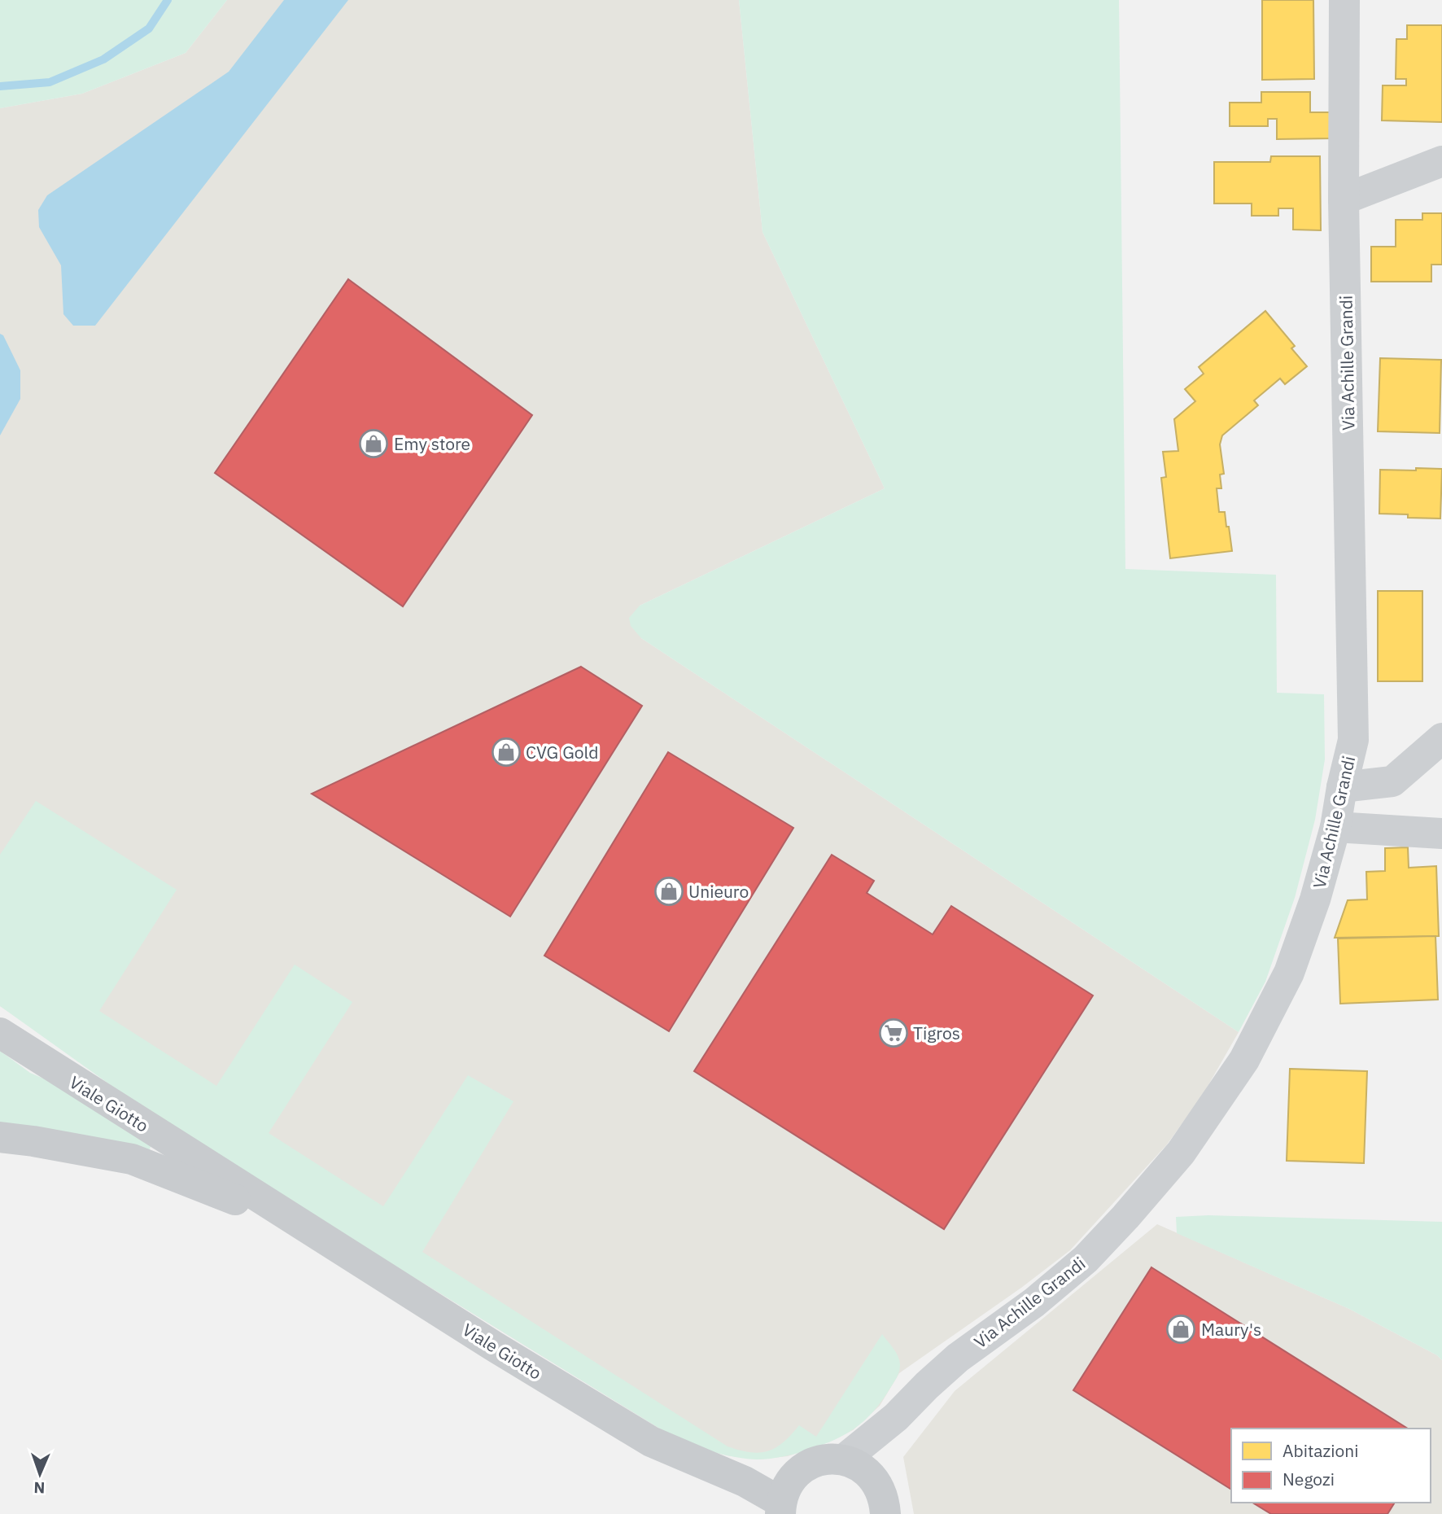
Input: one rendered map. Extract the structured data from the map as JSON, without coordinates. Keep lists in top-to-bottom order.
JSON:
{
  "streets": {
    "main road": ["Viale Giotto"],
    "street": ["Via Achille Grandi"]
  },
  "crossings": [
    ["Via Achille Grandi", "Viale Giotto"]
  ],
  "places": {
    "shop": [
      "Emy store",
      "CVG Gold",
      "Unieuro",
      "Maury's"
    ],
    "supermarket": ["Tigros"]
  },
  "legend": ["Abitazioni", "Negozi"],
  "north": "bottom"
}
